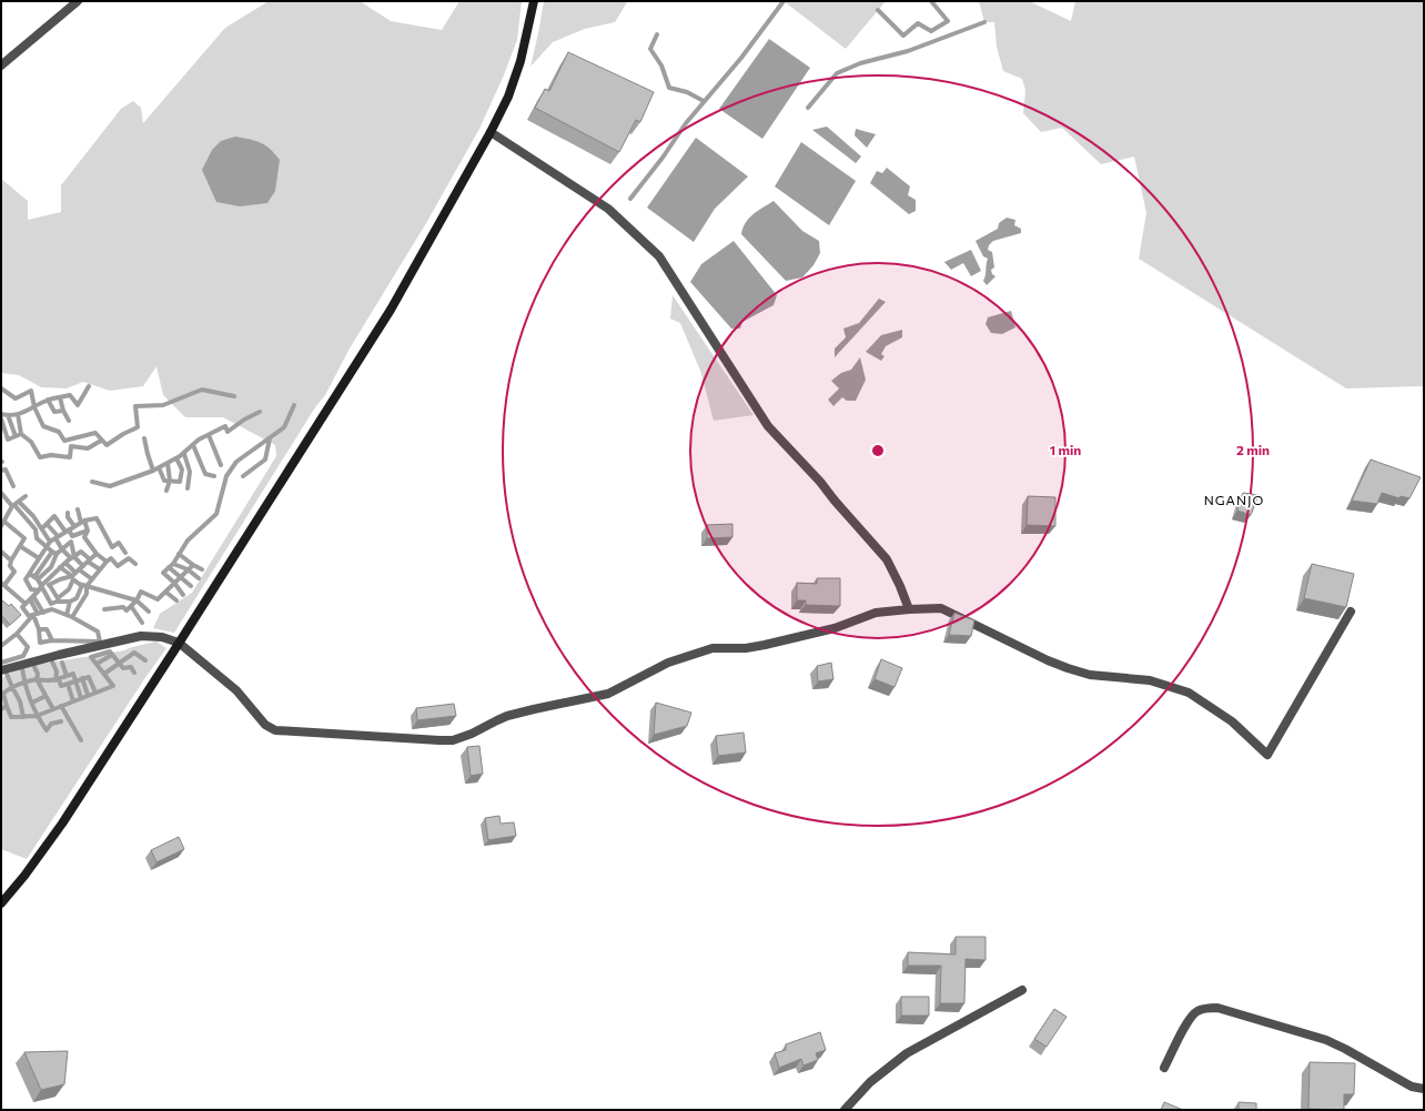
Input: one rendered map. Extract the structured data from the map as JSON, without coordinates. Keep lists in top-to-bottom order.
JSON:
{
  "districts": ["NGANJO"],
  "rings": ["1 min", "2 min"]
}
